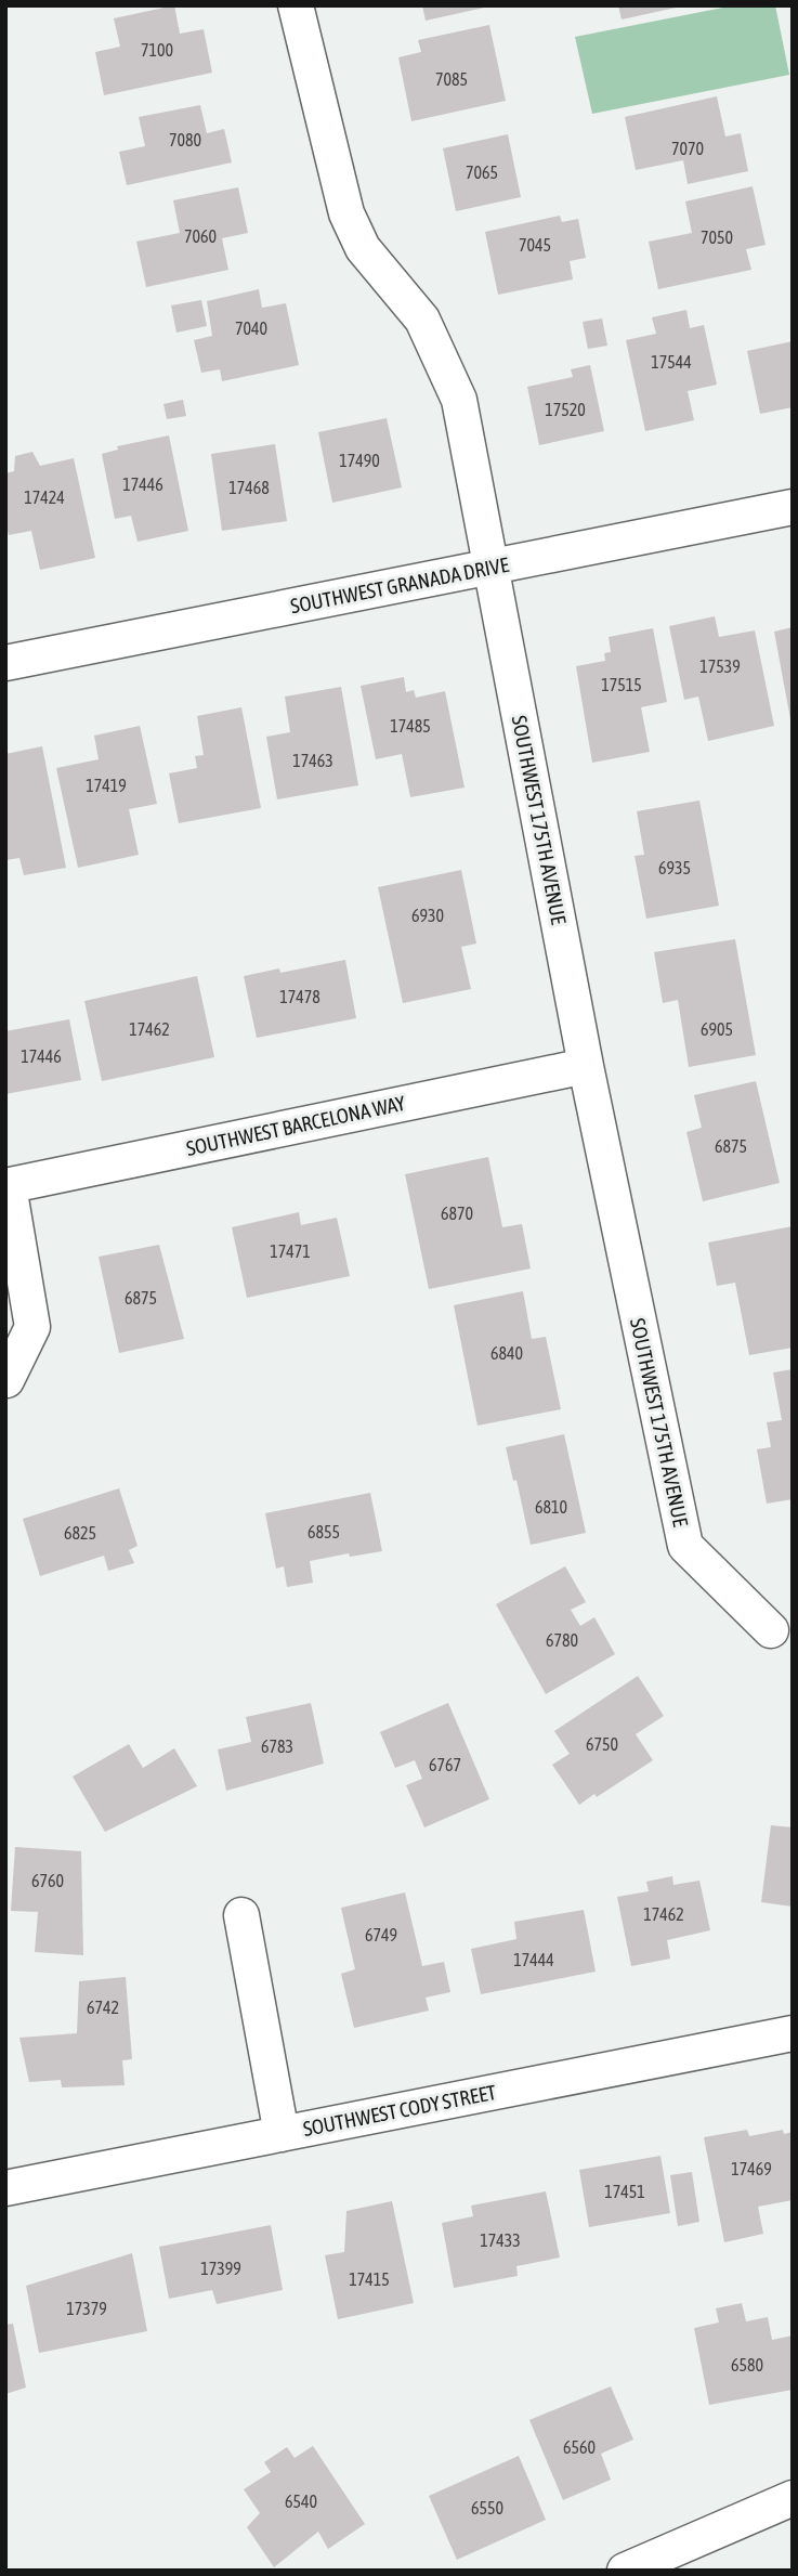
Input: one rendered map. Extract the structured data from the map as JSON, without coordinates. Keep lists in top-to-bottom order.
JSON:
{
  "streets": {
    "street": [
      "SOUTHWEST GRANADA DRIVE",
      "SOUTHWEST 175TH AVENUE",
      "SOUTHWEST BARCELONA WAY",
      "SOUTHWEST CODY STREET"
    ]
  },
  "crossings": [
    ["SOUTHWEST GRANADA DRIVE", "SOUTHWEST 175TH AVENUE"],
    ["SOUTHWEST 175TH AVENUE", "SOUTHWEST BARCELONA WAY"]
  ],
  "house_numbers": [
    "7100",
    "7085",
    "7080",
    "7070",
    "7065",
    "7060",
    "7050",
    "7045",
    "7040",
    "17544",
    "17520",
    "17490",
    "17446",
    "17468",
    "17424",
    "17539",
    "17515",
    "17485",
    "17463",
    "17419",
    "6935",
    "6930",
    "17478",
    "17462",
    "6905",
    "17446",
    "6875",
    "6870",
    "17471",
    "6875",
    "6840",
    "6810",
    "6855",
    "6825",
    "6780",
    "6750",
    "6783",
    "6767",
    "6760",
    "17462",
    "6749",
    "17444",
    "6742",
    "17469",
    "17451",
    "17433",
    "17399",
    "17415",
    "17379",
    "6580",
    "6560",
    "6540",
    "6550"
  ]
}
